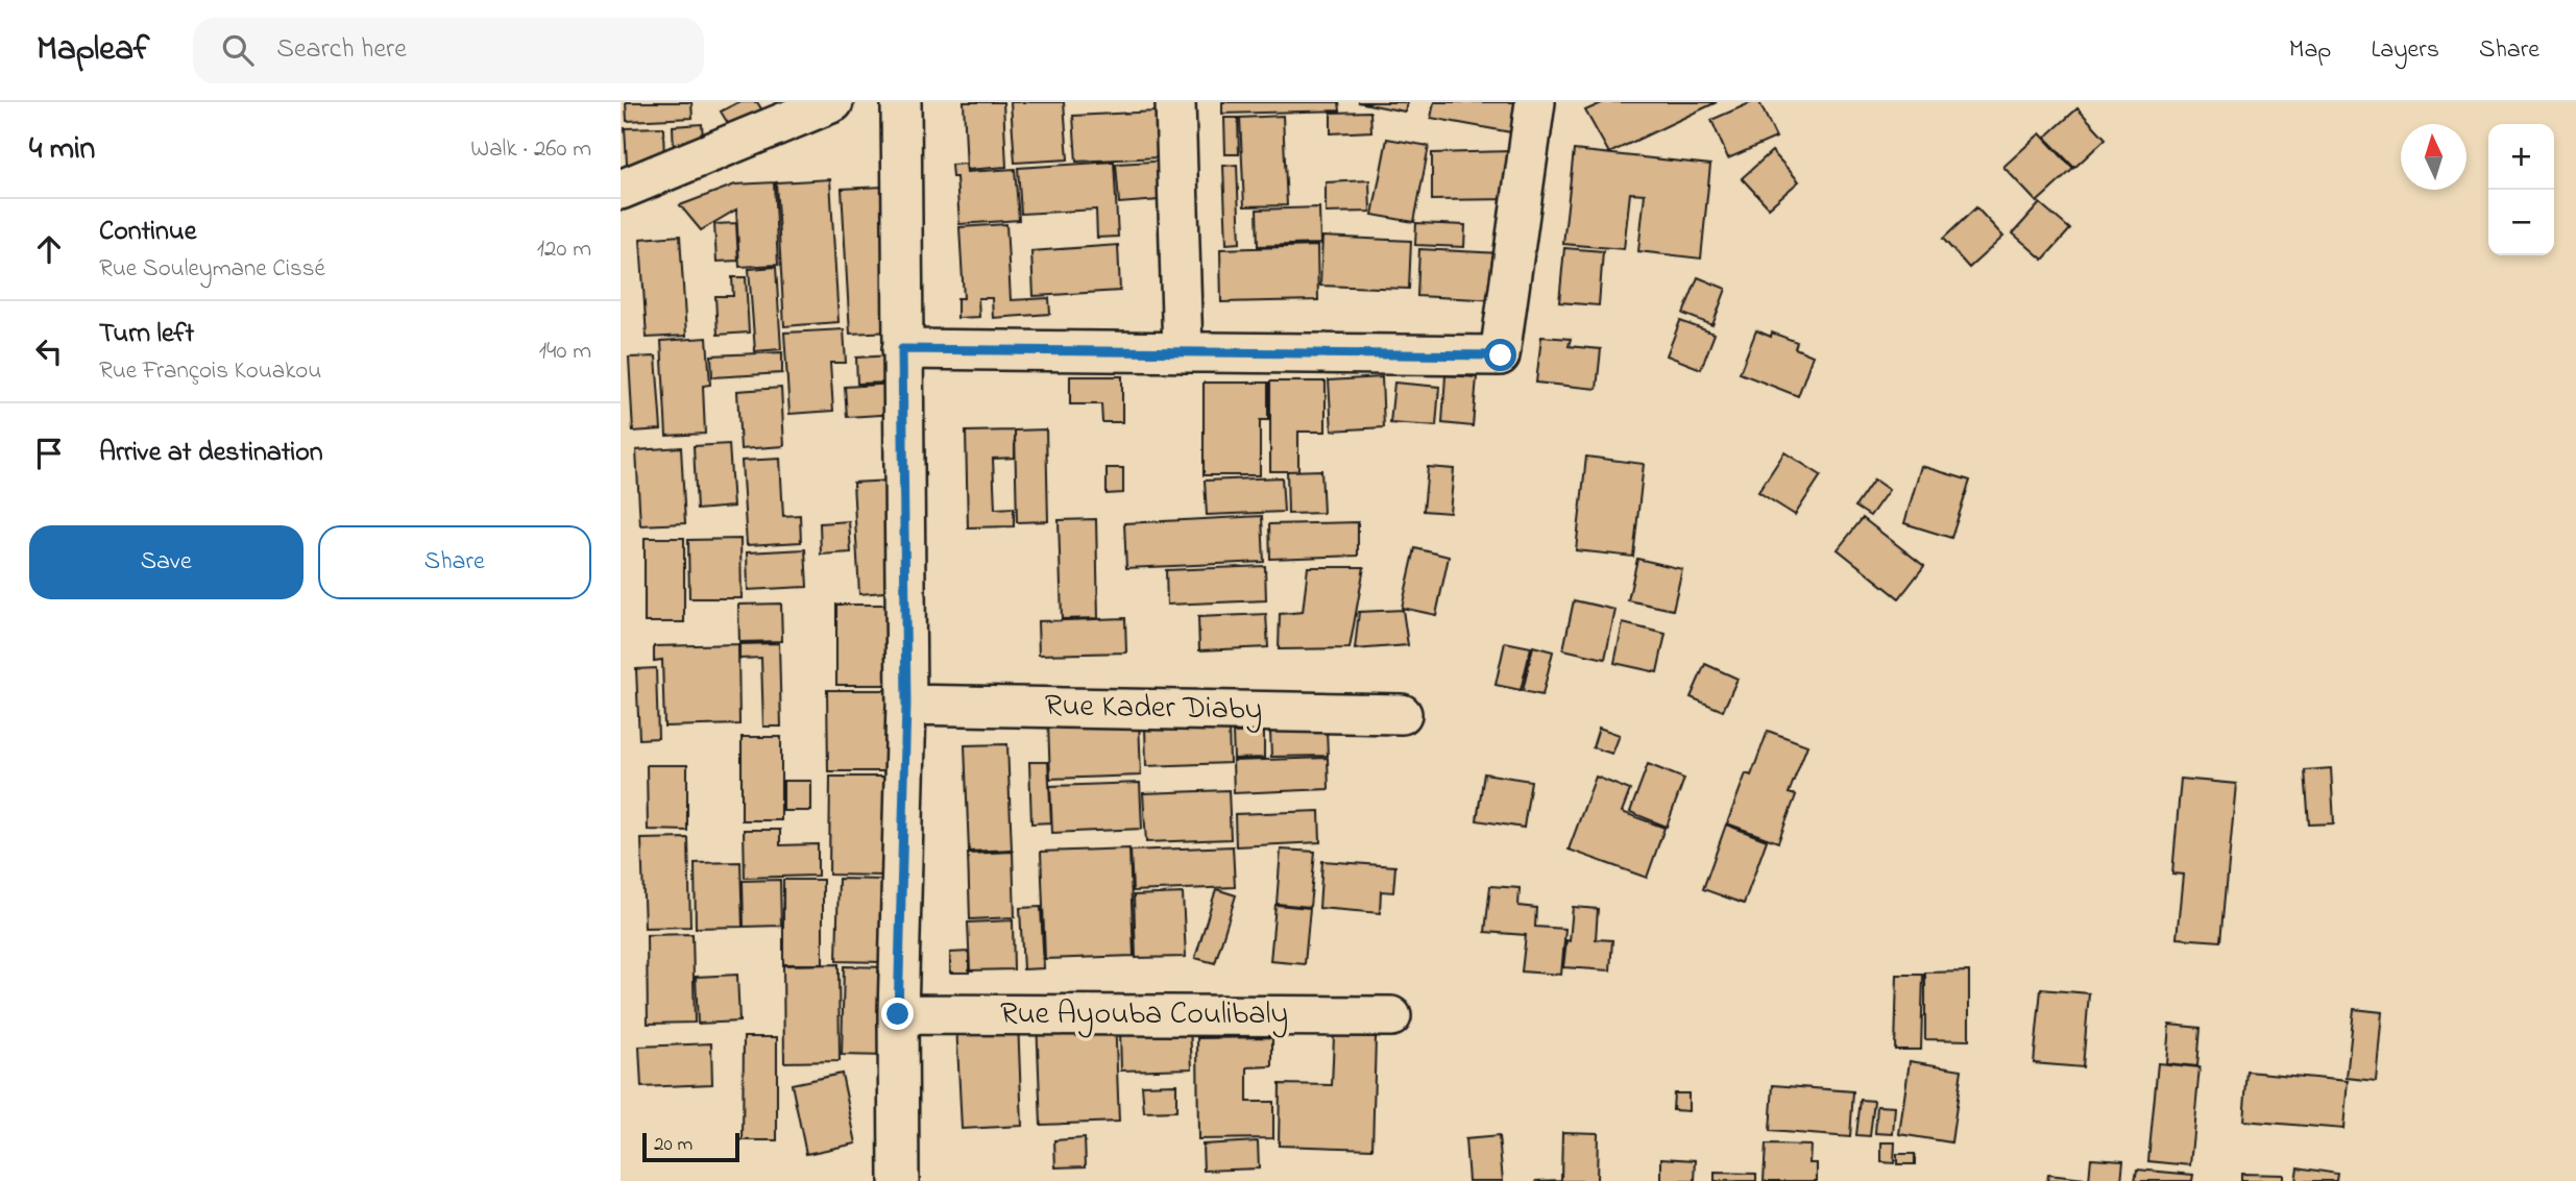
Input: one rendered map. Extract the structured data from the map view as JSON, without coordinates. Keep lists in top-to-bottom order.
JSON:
{
  "streets": {
    "street": ["Rue Kader Diaby", "Rue Ayouba Coulibaly"]
  },
  "scale_bar": "20 m",
  "north": "top",
  "page": {
    "header": "Mapleaf",
    "search": "Search here",
    "nav": ["Map", "Layers", "Share"],
    "heading": ["4 min", "Walk · 260 m"],
    "map_buttons": ["+", "−"],
    "list": [
      ["Continue", "Rue Souleymane Cissé", "120 m"],
      ["Turn left", "Rue François Kouakou", "140 m"],
      "Arrive at destination"
    ],
    "buttons": ["Save", "Share"],
    "scale": "20 m"
  }
}
